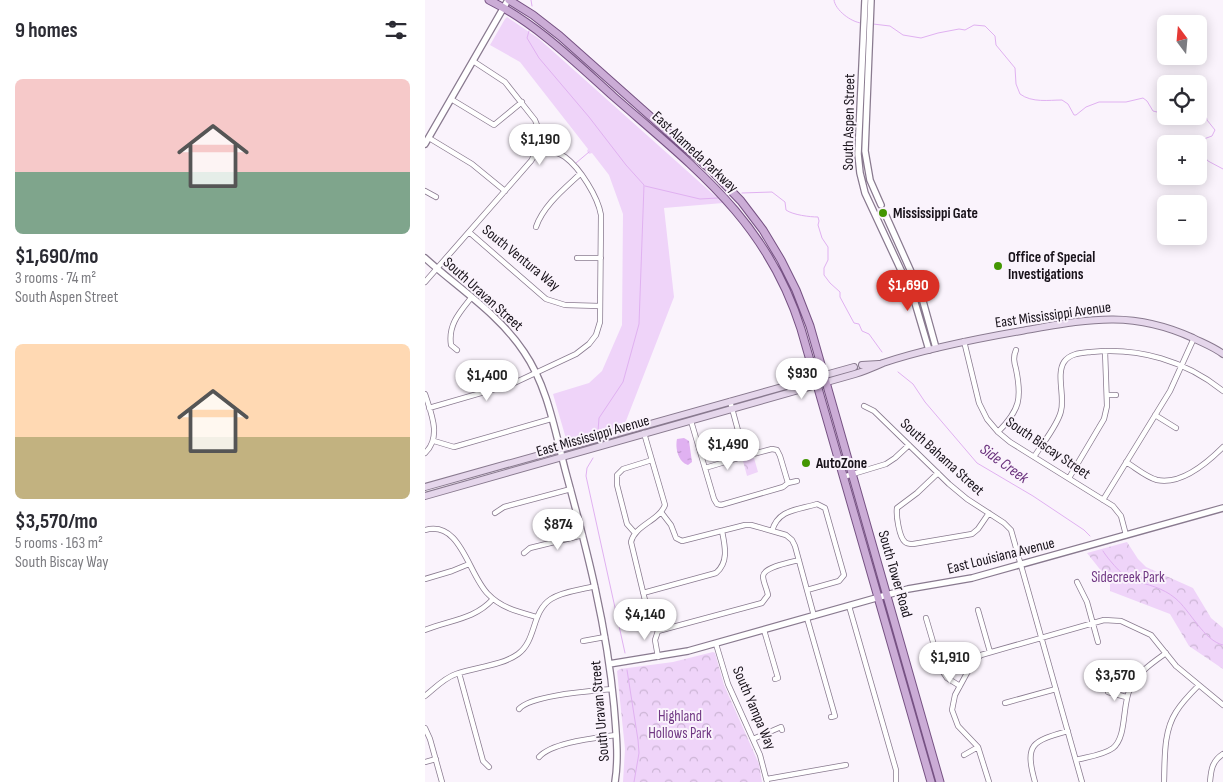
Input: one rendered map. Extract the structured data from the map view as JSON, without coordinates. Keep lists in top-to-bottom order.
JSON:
{
  "streets": {
    "main road": ["East Alameda Parkway", "East Mississippi Avenue", "South Tower Road"],
    "street": [
      "South Aspen Street",
      "South Ventura Way",
      "South Uravan Street",
      "South Biscay Street",
      "South Bahama Street",
      "East Louisiana Avenue",
      "South Yampa Way"
    ]
  },
  "crossings": [
    ["South Aspen Street", "East Mississippi Avenue"],
    ["East Alameda Parkway", "East Mississippi Avenue"],
    ["East Alameda Parkway", "South Tower Road"],
    ["South Uravan Street", "East Mississippi Avenue"],
    ["South Uravan Street", "East Louisiana Avenue"],
    ["East Mississippi Avenue", "South Biscay Street"],
    ["East Mississippi Avenue", "South Tower Road"],
    ["South Biscay Street", "East Louisiana Avenue"],
    ["South Bahama Street", "East Louisiana Avenue"],
    ["East Louisiana Avenue", "South Tower Road"],
    ["East Louisiana Avenue", "South Yampa Way"]
  ],
  "water": ["Side Creek"],
  "parks": ["Sidecreek Park", "Highland Hollows Park"],
  "places": ["Mississippi Gate", "Office of Special Investigations", "AutoZone"],
  "north": "top",
  "page": {
    "heading": "9 homes",
    "map_buttons": ["+", "−"],
    "list": [
      {
        "name": "$1,690/mo",
        "note": "3 rooms · 74 m² · South Aspen Street"
      },
      {
        "name": "$3,570/mo",
        "note": "5 rooms · 163 m² · South Biscay Way"
      }
    ],
    "price": [
      "$1,190",
      "$1,690",
      "$930",
      "$1,400",
      "$1,490",
      "$874",
      "$4,140",
      "$1,910",
      "$3,570"
    ]
  }
}
